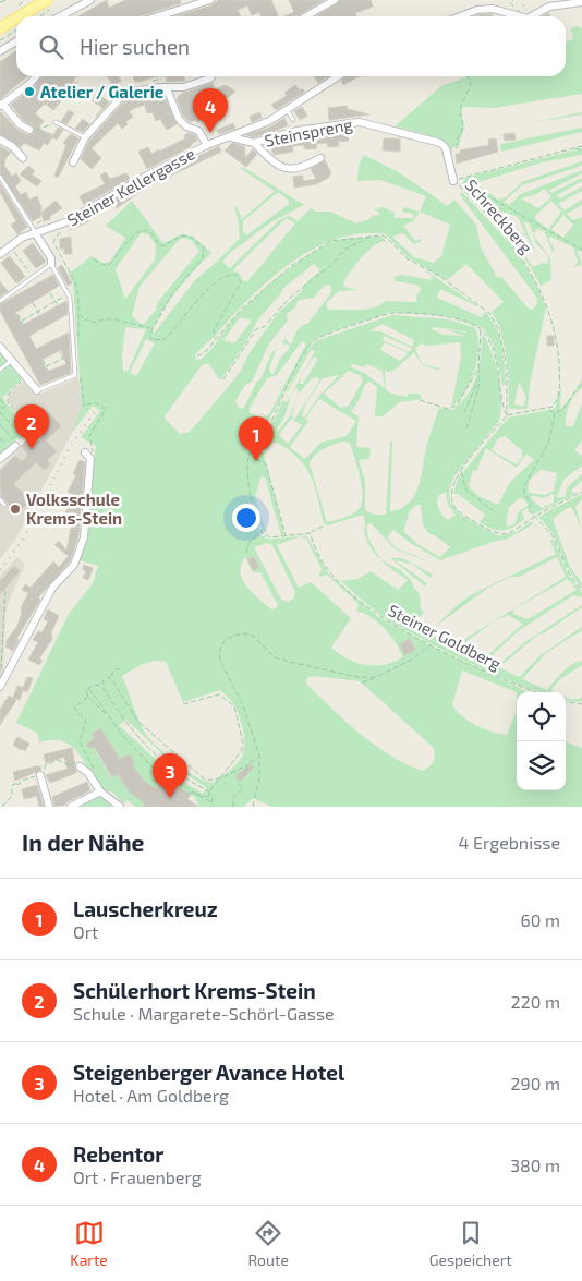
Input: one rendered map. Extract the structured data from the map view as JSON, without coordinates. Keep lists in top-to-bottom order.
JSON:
{
  "streets": {
    "street": ["Steinspreng", "Steiner Kellergasse"],
    "path": ["Schreckberg", "Steiner Goldberg"]
  },
  "crossings": [
    ["Steinspreng", "Steiner Kellergasse"],
    ["Steinspreng", "Schreckberg"]
  ],
  "places": ["Atelier / Galerie", "Volksschule Krems-Stein"],
  "page": {
    "search": "Hier suchen",
    "pins": [
      "4",
      "2",
      "1",
      "3"
    ],
    "heading": ["In der Nähe", "4 Ergebnisse"],
    "list": [
      {
        "mark": "1",
        "name": "Lauscherkreuz",
        "note": "Ort",
        "value": "60 m"
      },
      {
        "mark": "2",
        "name": "Schülerhort Krems-Stein",
        "note": "Schule · Margarete-Schörl-Gasse",
        "value": "220 m"
      },
      {
        "mark": "3",
        "name": "Steigenberger Avance Hotel",
        "note": "Hotel · Am Goldberg",
        "value": "290 m"
      },
      {
        "mark": "4",
        "name": "Rebentor",
        "note": "Ort · Frauenberg",
        "value": "380 m"
      }
    ],
    "nav": ["Karte", "Route", "Gespeichert"]
  }
}
